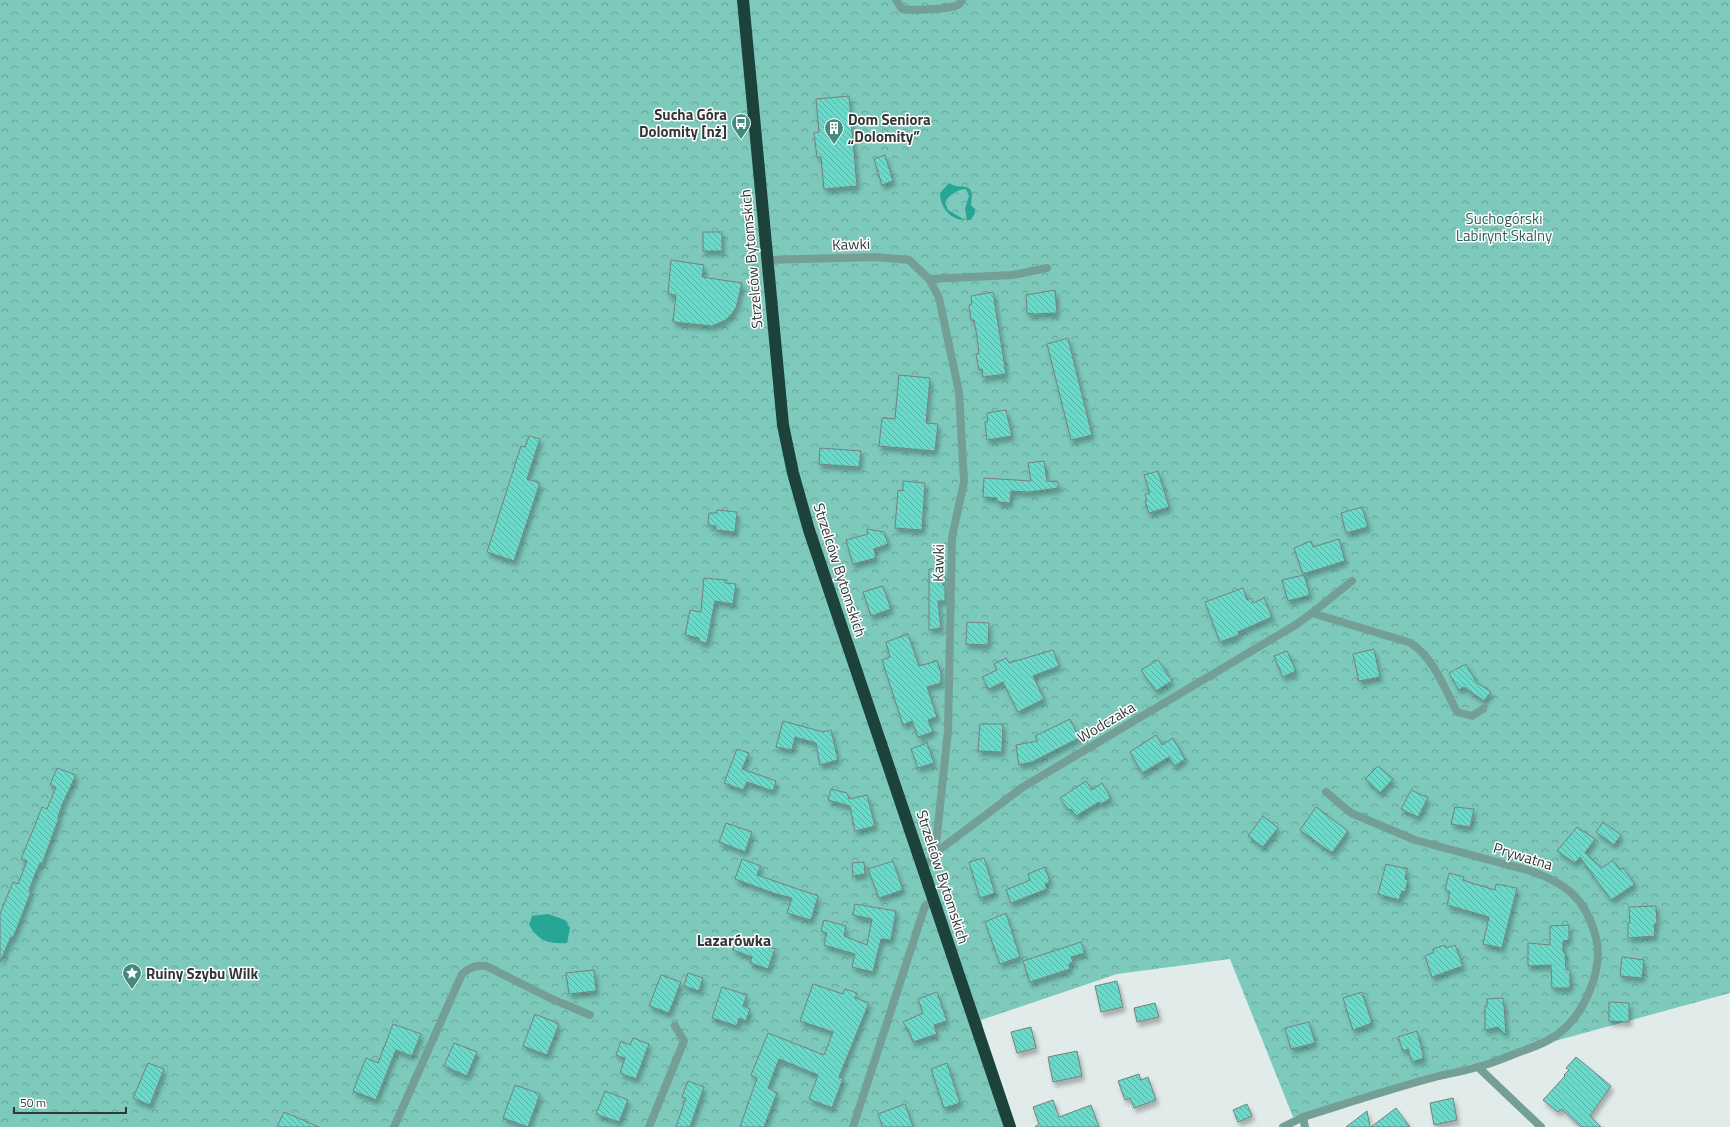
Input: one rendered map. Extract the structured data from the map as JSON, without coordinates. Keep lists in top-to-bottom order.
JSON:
{
  "streets": {
    "highway": ["Strzelców Bytomskich"],
    "street": ["Kawki", "Wodczaka", "Prywatna"]
  },
  "crossings": [
    ["Kawki", "Strzelców Bytomskich"],
    ["Kawki", "Wodczaka"],
    ["Strzelców Bytomskich", "Wodczaka"]
  ],
  "districts": ["Lazarówka"],
  "parks": ["Suchogórski Labirynt Skalny"],
  "places": {
    "bus stop": ["Sucha Góra Dolomity [nż]"],
    "building": ["Dom Seniora „Dolomity”"],
    "place": ["Ruiny Szybu Wilk"]
  },
  "scale_bar": "50 m"
}
